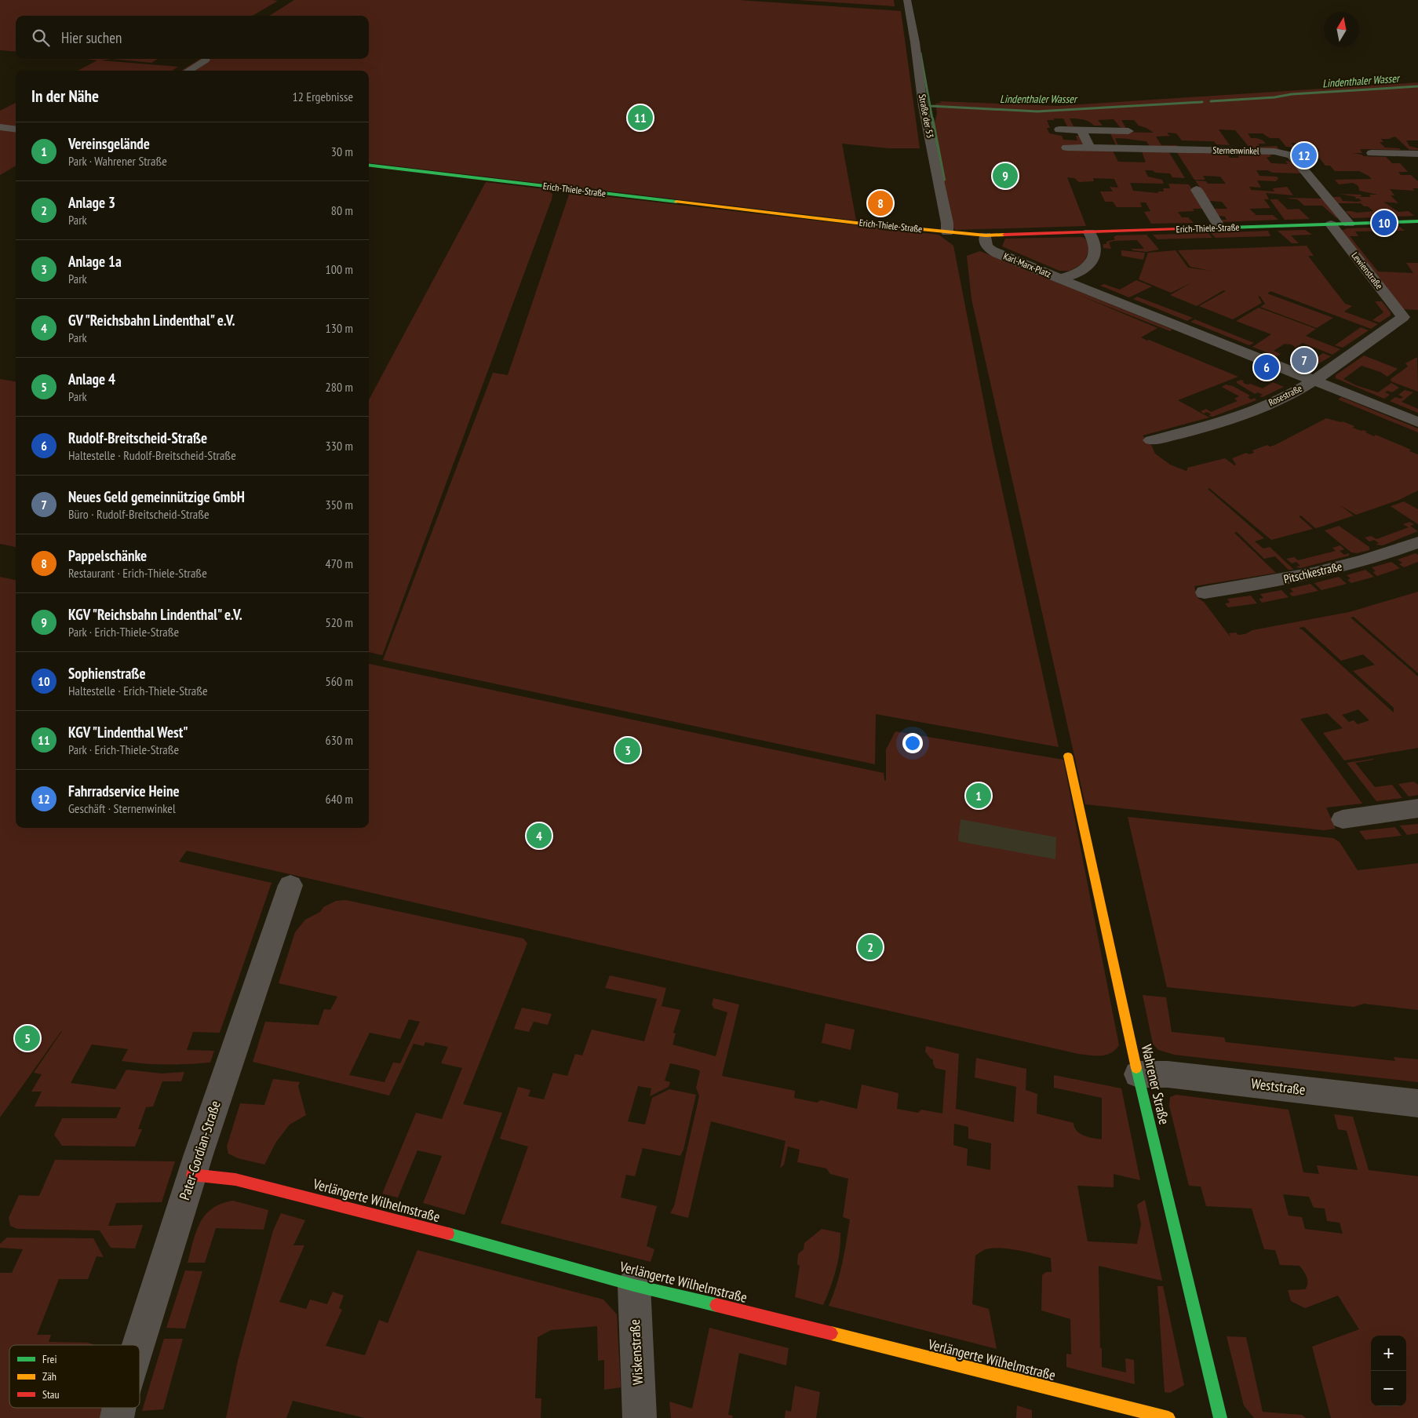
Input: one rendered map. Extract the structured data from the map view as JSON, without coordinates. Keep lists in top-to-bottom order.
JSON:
{
  "streets": {
    "street": [
      "Straße der 53",
      "Sternenwinkel",
      "Erich-Thiele-Straße",
      "Karl-Marx-Platz",
      "Lewienstraße",
      "Rosestraße",
      "Pitschkestraße",
      "Wahrener Straße",
      "Weststraße",
      "Pater-Gordian-Straße",
      "Verlängerte Wilhelmstraße",
      "Wiskenstraße"
    ]
  },
  "crossings": [
    ["Straße der 53", "Erich-Thiele-Straße"],
    ["Sternenwinkel", "Erich-Thiele-Straße"],
    ["Erich-Thiele-Straße", "Karl-Marx-Platz"],
    ["Erich-Thiele-Straße", "Lewienstraße"],
    ["Lewienstraße", "Rosestraße"],
    ["Wahrener Straße", "Weststraße"],
    ["Pater-Gordian-Straße", "Verlängerte Wilhelmstraße"],
    ["Verlängerte Wilhelmstraße", "Wiskenstraße"]
  ],
  "water": ["Lindenthaler Wasser"],
  "legend": ["Frei", "Zäh", "Stau"],
  "north": "top",
  "page": {
    "search": "Hier suchen",
    "heading": ["In der Nähe", "12 Ergebnisse"],
    "pins": [
      "11",
      "12",
      "9",
      "8",
      "10",
      "7",
      "6",
      "3",
      "1",
      "4",
      "2",
      "5"
    ],
    "list": [
      {
        "mark": "1",
        "name": "Vereinsgelände",
        "note": "Park · Wahrener Straße",
        "value": "30 m"
      },
      {
        "mark": "2",
        "name": "Anlage 3",
        "note": "Park",
        "value": "80 m"
      },
      {
        "mark": "3",
        "name": "Anlage 1a",
        "note": "Park",
        "value": "100 m"
      },
      {
        "mark": "4",
        "name": "GV \"Reichsbahn Lindenthal\" e.V.",
        "note": "Park",
        "value": "130 m"
      },
      {
        "mark": "5",
        "name": "Anlage 4",
        "note": "Park",
        "value": "280 m"
      },
      {
        "mark": "6",
        "name": "Rudolf-Breitscheid-Straße",
        "note": "Haltestelle · Rudolf-Breitscheid-Straße",
        "value": "330 m"
      },
      {
        "mark": "7",
        "name": "Neues Geld gemeinnützige GmbH",
        "note": "Büro · Rudolf-Breitscheid-Straße",
        "value": "350 m"
      },
      {
        "mark": "8",
        "name": "Pappelschänke",
        "note": "Restaurant · Erich-Thiele-Straße",
        "value": "470 m"
      },
      {
        "mark": "9",
        "name": "KGV \"Reichsbahn Lindenthal\" e.V.",
        "note": "Park · Erich-Thiele-Straße",
        "value": "520 m"
      },
      {
        "mark": "10",
        "name": "Sophienstraße",
        "note": "Haltestelle · Erich-Thiele-Straße",
        "value": "560 m"
      },
      {
        "mark": "11",
        "name": "KGV \"Lindenthal West\"",
        "note": "Park · Erich-Thiele-Straße",
        "value": "630 m"
      },
      {
        "mark": "12",
        "name": "Fahrradservice Heine",
        "note": "Geschäft · Sternenwinkel",
        "value": "640 m"
      }
    ],
    "map_buttons": ["+", "−"]
  }
}
